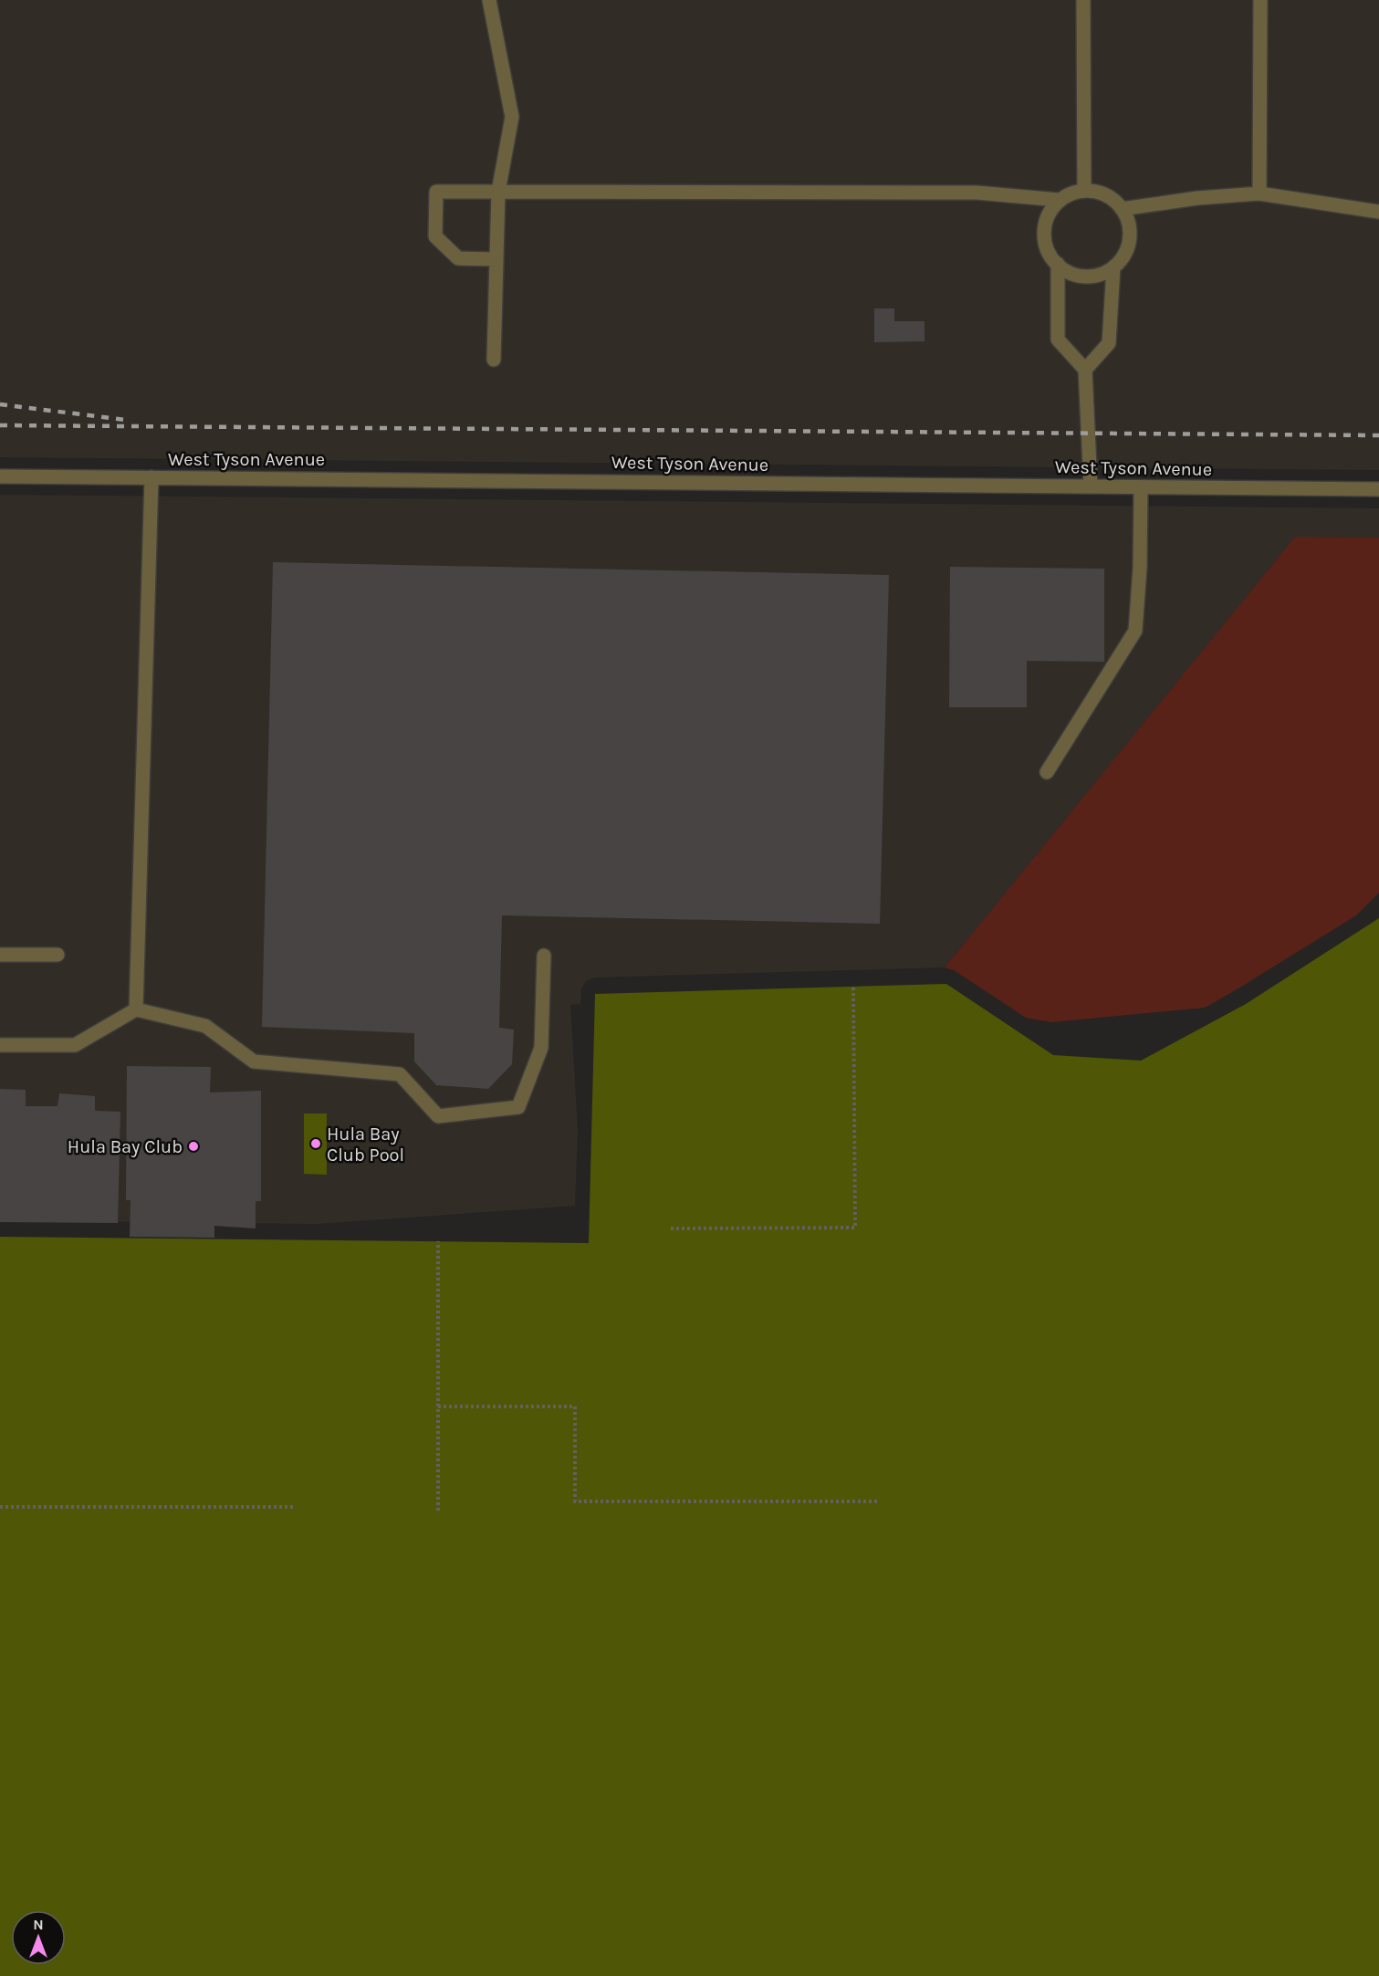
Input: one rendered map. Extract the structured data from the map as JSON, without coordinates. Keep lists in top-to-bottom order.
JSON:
{
  "streets": {
    "street": ["West Tyson Avenue"]
  },
  "places": ["Hula Bay Club Pool", "Hula Bay Club"],
  "north": "top"
}
